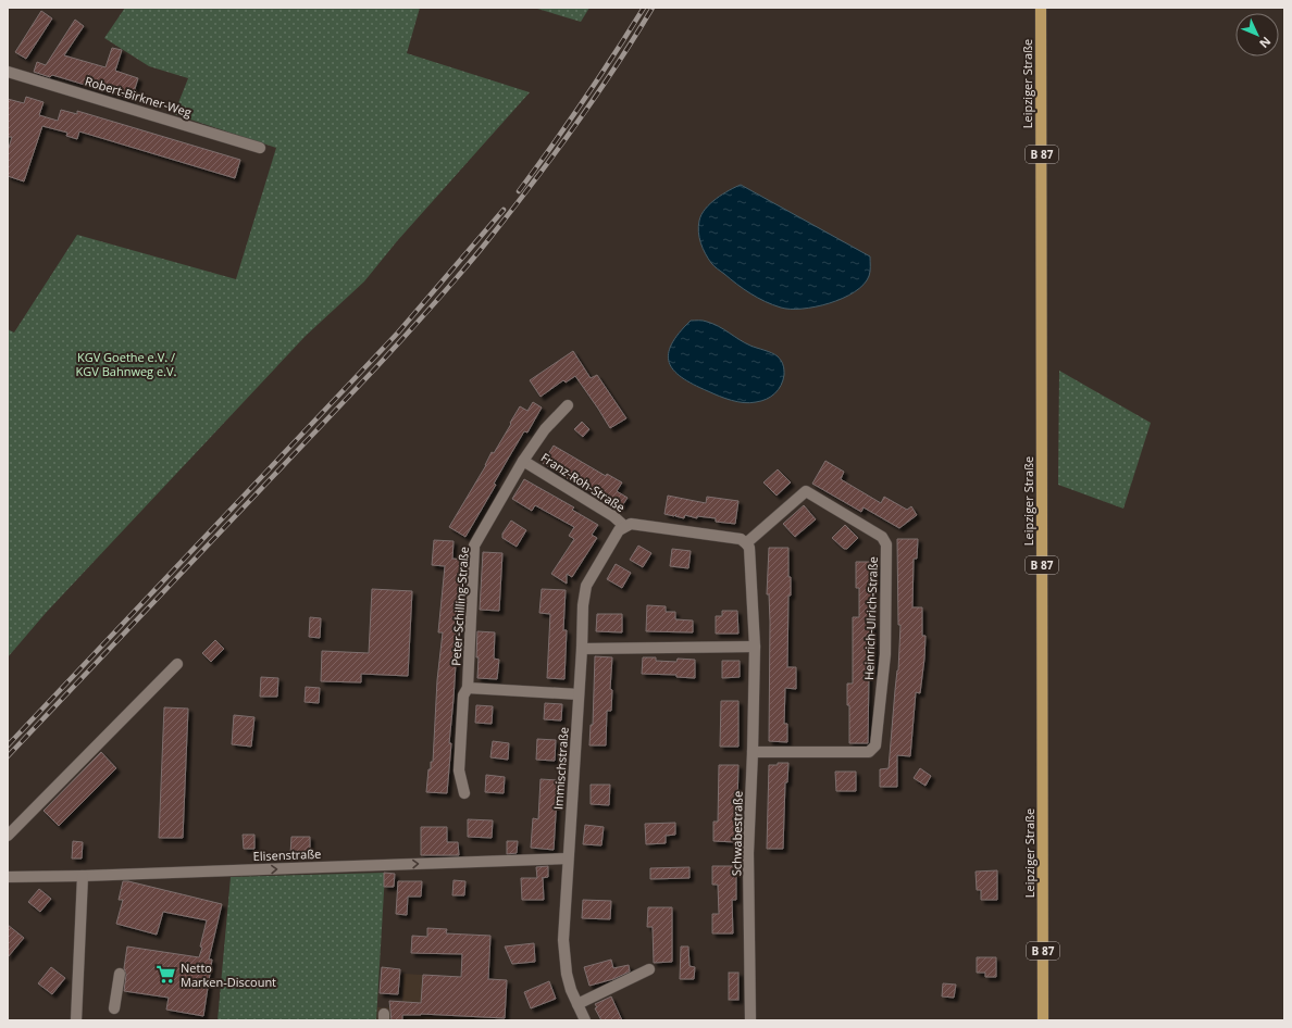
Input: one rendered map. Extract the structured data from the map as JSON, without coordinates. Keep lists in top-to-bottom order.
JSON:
{
  "streets": {
    "main road": ["Leipziger Straße", "B 87"],
    "street": [
      "Robert-Birkner-Weg",
      "Franz-Roh-Straße",
      "Peter-Schilling-Straße",
      "Heinrich-Ulrich-Straße",
      "Immischstraße",
      "Schwabestraße",
      "Elisenstraße"
    ]
  },
  "crossings": [
    ["Franz-Roh-Straße", "Peter-Schilling-Straße"],
    ["Franz-Roh-Straße", "Heinrich-Ulrich-Straße"],
    ["Franz-Roh-Straße", "Immischstraße"],
    ["Franz-Roh-Straße", "Schwabestraße"],
    ["Heinrich-Ulrich-Straße", "Schwabestraße"],
    ["Immischstraße", "Elisenstraße"]
  ],
  "one_way": ["Elisenstraße"],
  "parks": ["KGV Goethe e.V. / KGV Bahnweg e.V."],
  "places": {
    "supermarket": ["Netto Marken-Discount"]
  },
  "north": "bottom right"
}
